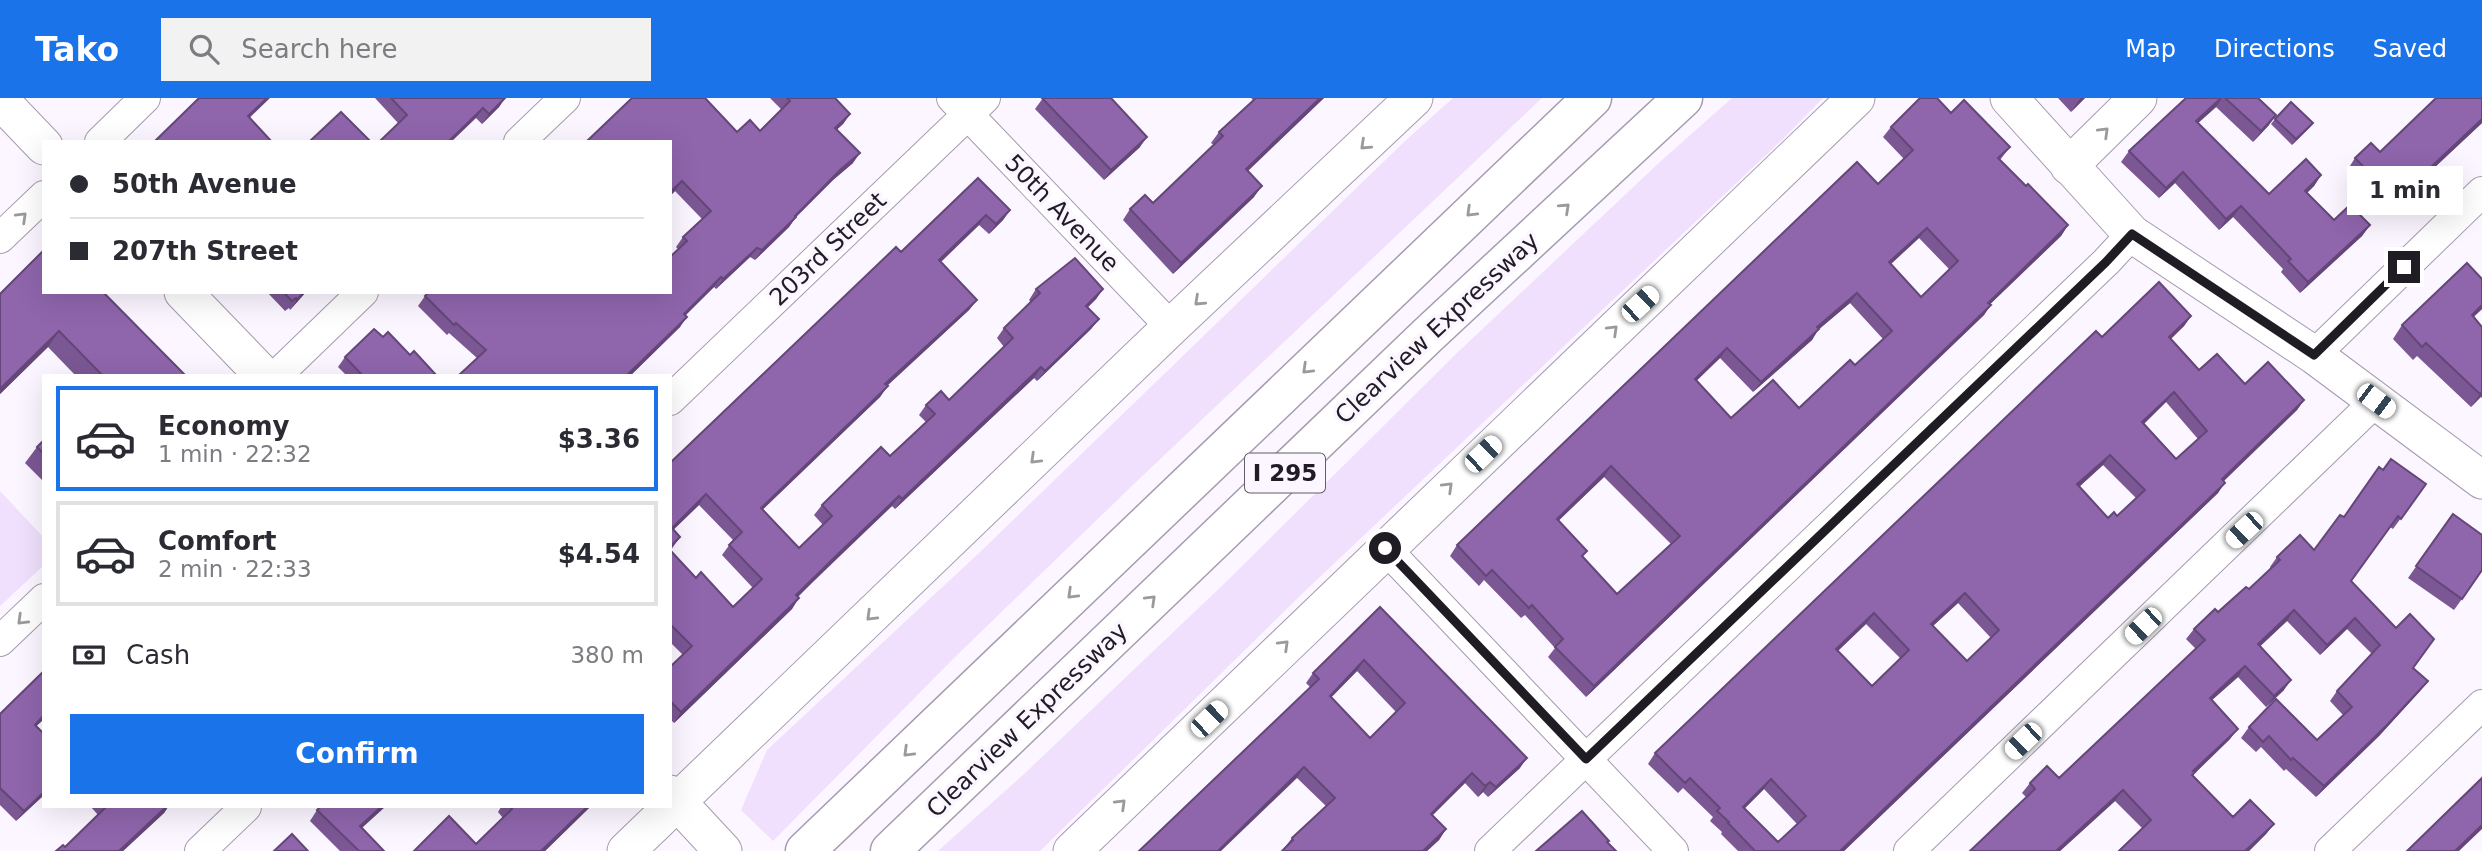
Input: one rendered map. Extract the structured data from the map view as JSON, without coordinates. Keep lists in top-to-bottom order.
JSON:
{
  "streets": {
    "highway": ["Clearview Expressway", "I 295"],
    "street": ["50th Avenue", "203rd Street"]
  },
  "crossings": [
    ["50th Avenue", "203rd Street"]
  ],
  "page": {
    "header": "Tako",
    "search": "Search here",
    "nav": ["Map", "Directions", "Saved"],
    "banner": ["50th Avenue", "207th Street"],
    "bubble": "1 min",
    "list": [
      {
        "name": "Economy",
        "note": "1 min · 22:32",
        "value": "$3.36"
      },
      {
        "name": "Comfort",
        "note": "2 min · 22:33",
        "value": "$4.54"
      }
    ],
    "pay": ["Cash", "380 m"],
    "buttons": "Confirm"
  }
}
